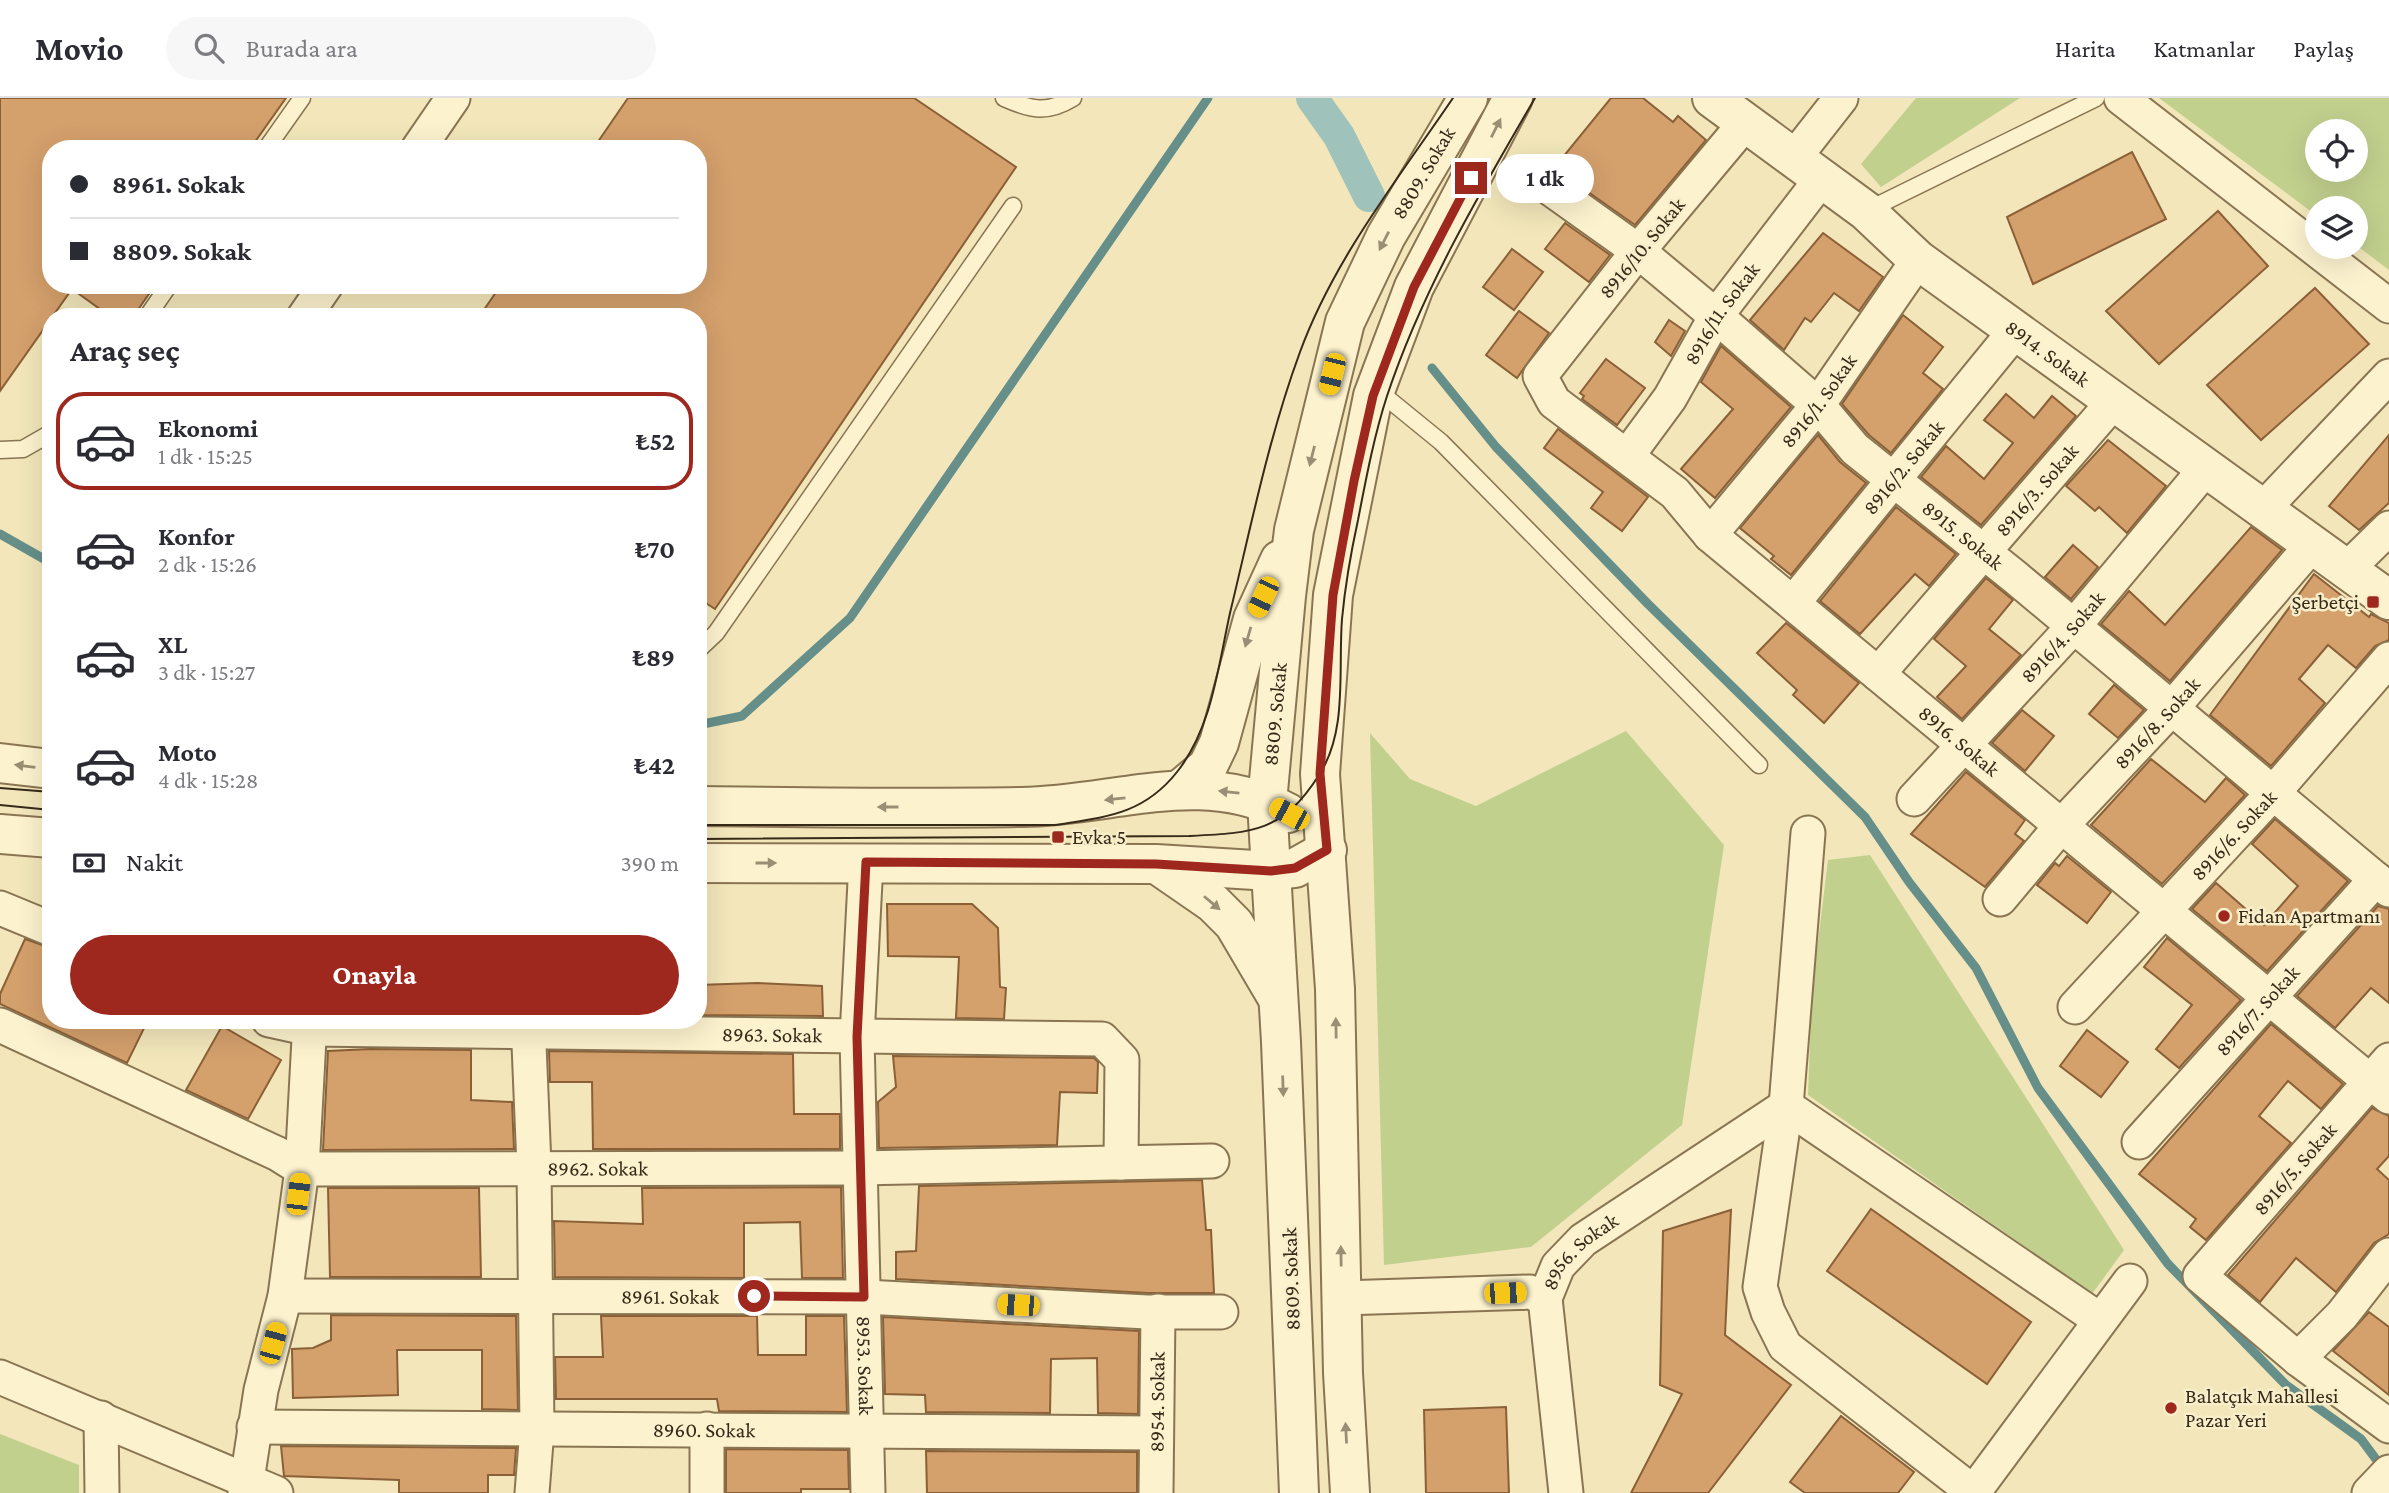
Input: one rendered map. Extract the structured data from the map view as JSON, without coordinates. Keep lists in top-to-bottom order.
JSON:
{
  "streets": {
    "street": [
      "8809. Sokak",
      "8916/10. Sokak",
      "8916/11. Sokak",
      "8914. Sokak",
      "8916/1. Sokak",
      "8916/2. Sokak",
      "8916/3. Sokak",
      "8915. Sokak",
      "8916/4. Sokak",
      "8916/8. Sokak",
      "8916. Sokak",
      "8916/6. Sokak",
      "8916/7. Sokak",
      "8963. Sokak",
      "8962. Sokak",
      "8916/5. Sokak",
      "8956. Sokak",
      "8961. Sokak",
      "8953. Sokak",
      "8954. Sokak",
      "8960. Sokak"
    ]
  },
  "crossings": [
    ["8916/10. Sokak", "8914. Sokak"],
    ["8916/10. Sokak", "8915. Sokak"],
    ["8916/10. Sokak", "8916. Sokak"],
    ["8916/11. Sokak", "8914. Sokak"],
    ["8916/11. Sokak", "8915. Sokak"],
    ["8916/11. Sokak", "8916. Sokak"],
    ["8914. Sokak", "8916/1. Sokak"],
    ["8914. Sokak", "8916/2. Sokak"],
    ["8914. Sokak", "8916/3. Sokak"],
    ["8914. Sokak", "8916/4. Sokak"],
    ["8914. Sokak", "8916/8. Sokak"],
    ["8916/1. Sokak", "8915. Sokak"],
    ["8916/1. Sokak", "8916. Sokak"],
    ["8916/2. Sokak", "8915. Sokak"],
    ["8916/2. Sokak", "8916. Sokak"],
    ["8916/3. Sokak", "8915. Sokak"],
    ["8916/3. Sokak", "8916. Sokak"],
    ["8915. Sokak", "8916/4. Sokak"],
    ["8915. Sokak", "8916/8. Sokak"],
    ["8915. Sokak", "8916/6. Sokak"],
    ["8915. Sokak", "8916/7. Sokak"],
    ["8916/4. Sokak", "8916. Sokak"],
    ["8916/8. Sokak", "8916. Sokak"],
    ["8916. Sokak", "8916/6. Sokak"],
    ["8916. Sokak", "8916/7. Sokak"],
    ["8916. Sokak", "8916/5. Sokak"],
    ["8963. Sokak", "8962. Sokak"],
    ["8963. Sokak", "8953. Sokak"],
    ["8962. Sokak", "8953. Sokak"],
    ["8961. Sokak", "8953. Sokak"],
    ["8961. Sokak", "8954. Sokak"],
    ["8953. Sokak", "8960. Sokak"],
    ["8954. Sokak", "8960. Sokak"]
  ],
  "places": {
    "transit": ["Şerbetçi", "Evka 5"],
    "other": ["Fidan Apartmanı", "Balatçık Mahallesi Pazar Yeri"]
  },
  "page": {
    "header": "Movio",
    "search": "Burada ara",
    "nav": ["Harita", "Katmanlar", "Paylaş"],
    "banner": ["8961. Sokak", "8809. Sokak"],
    "bubble": "1 dk",
    "heading": "Araç seç",
    "list": [
      {
        "name": "Ekonomi",
        "note": "1 dk · 15:25",
        "value": "₺52"
      },
      {
        "name": "Konfor",
        "note": "2 dk · 15:26",
        "value": "₺70"
      },
      {
        "name": "XL",
        "note": "3 dk · 15:27",
        "value": "₺89"
      },
      {
        "name": "Moto",
        "note": "4 dk · 15:28",
        "value": "₺42"
      }
    ],
    "pay": ["Nakit", "390 m"],
    "buttons": "Onayla"
  }
}
